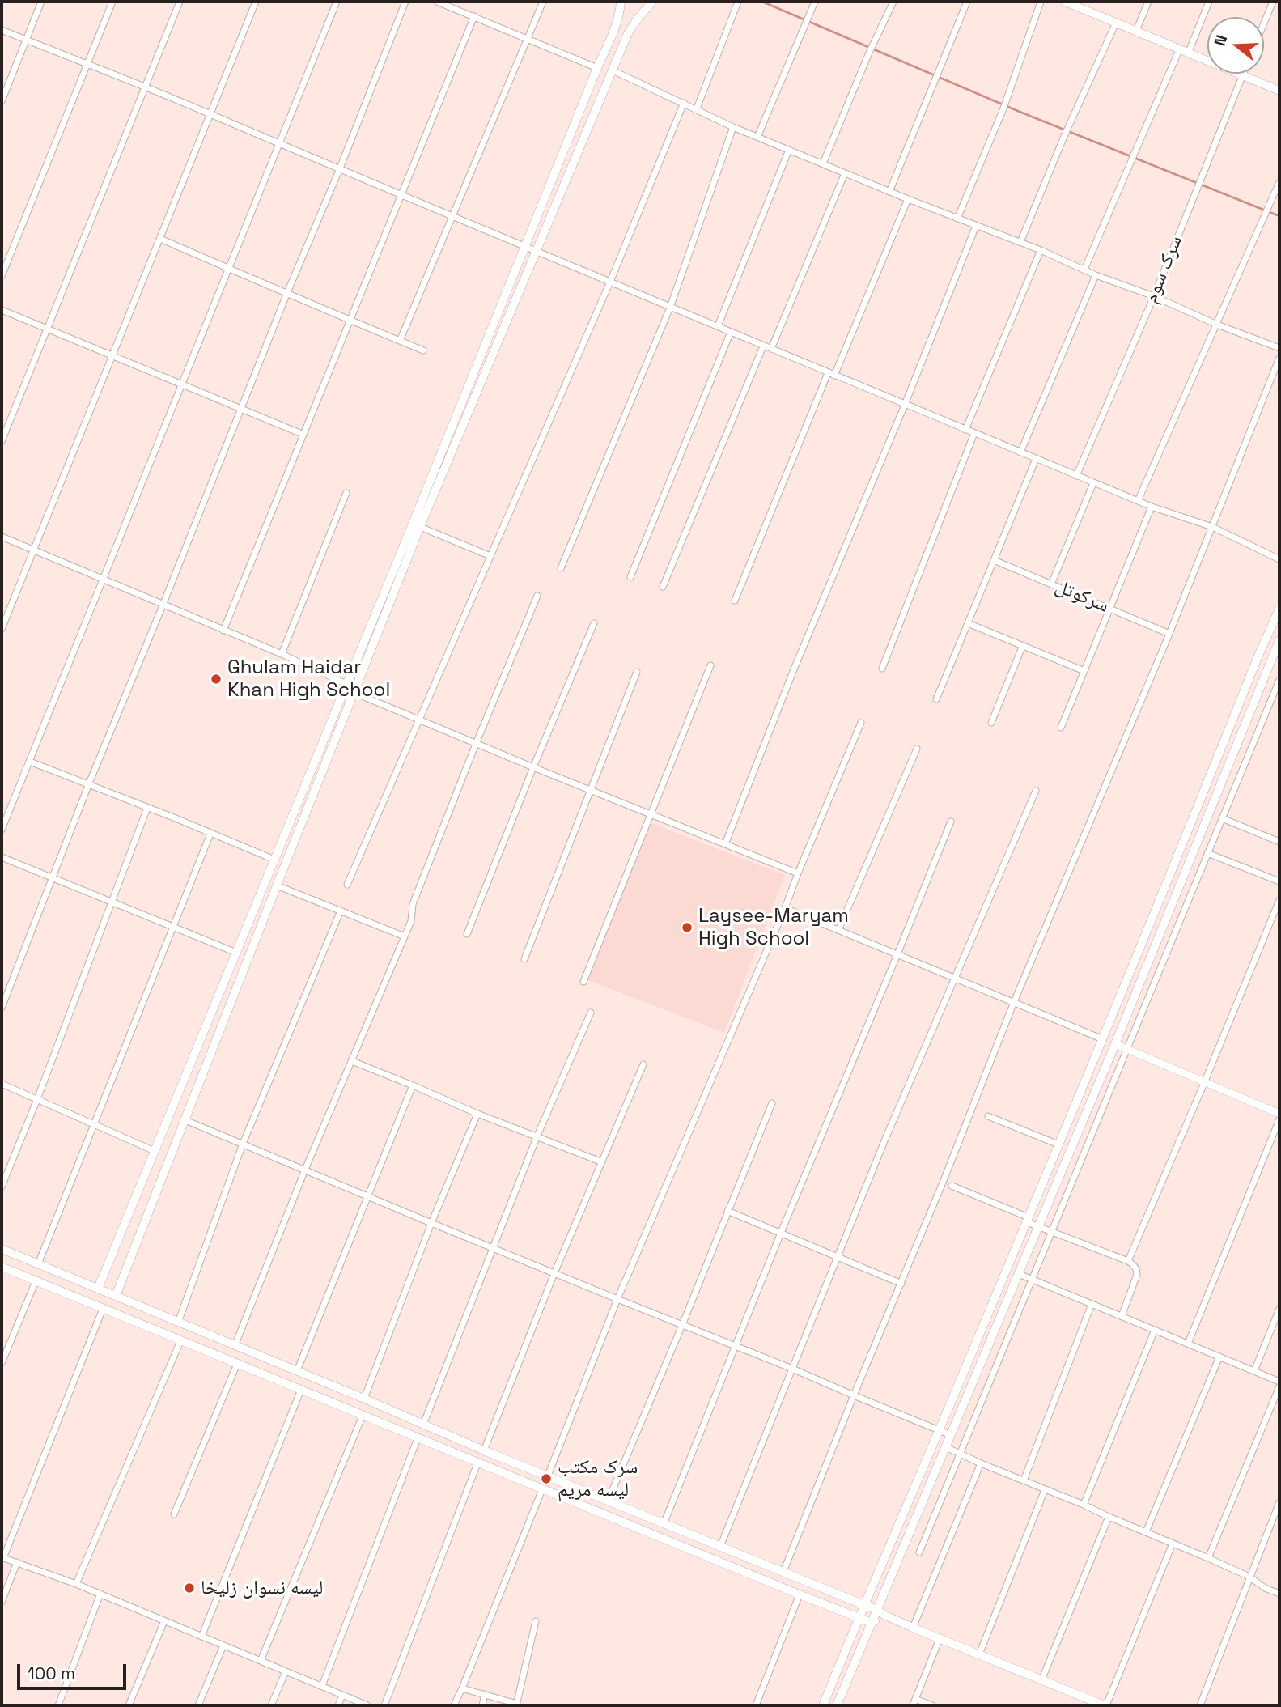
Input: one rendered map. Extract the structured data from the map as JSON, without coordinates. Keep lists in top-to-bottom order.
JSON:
{
  "streets": {
    "street": ["سرک سوم", "سرکوتل"]
  },
  "places": [
    "Ghulam Haidar Khan High School",
    "Laysee-Maryam High School",
    "سرک مکتب لیسه مریم",
    "لیسه نسوان زلیخا"
  ],
  "scale_bar": "100 m",
  "north": "left"
}
